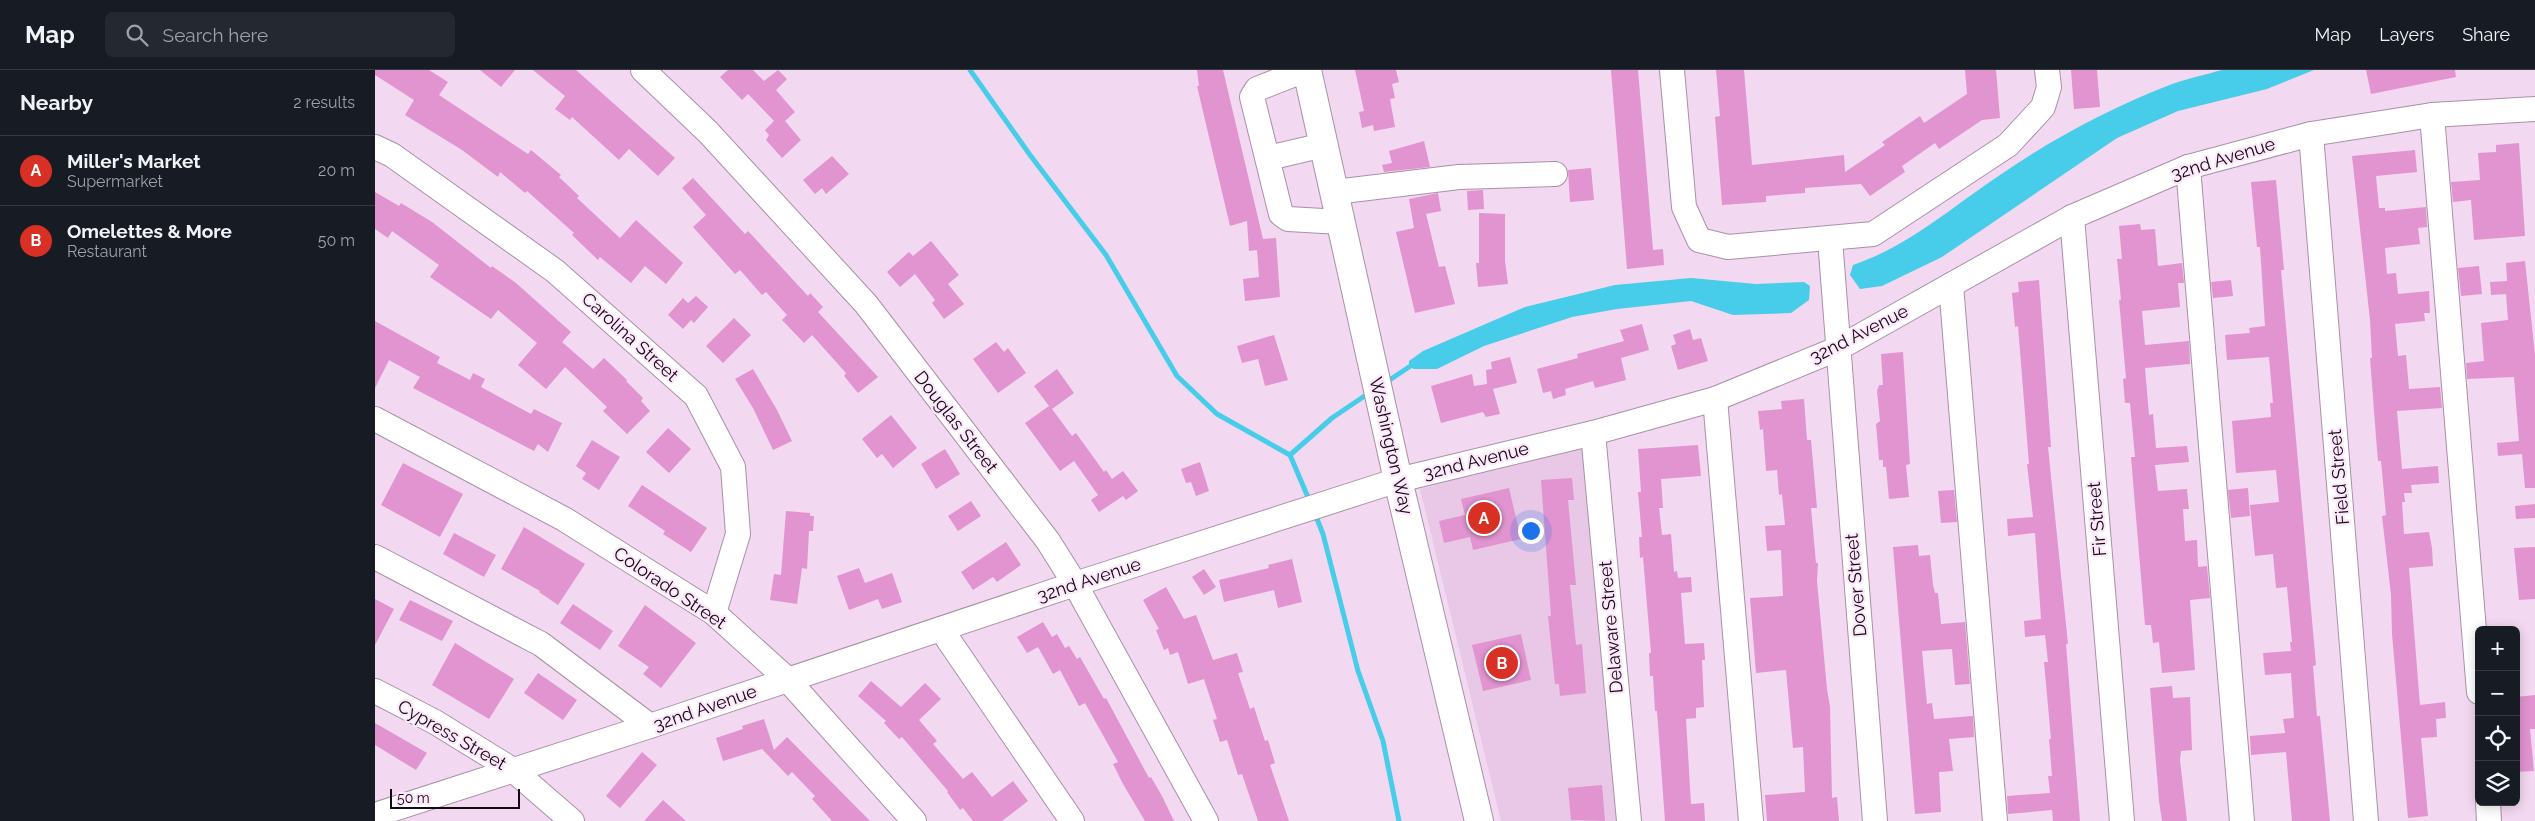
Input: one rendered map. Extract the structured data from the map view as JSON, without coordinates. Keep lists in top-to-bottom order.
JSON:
{
  "streets": {
    "main road": ["Washington Way"],
    "street": [
      "32nd Avenue",
      "Carolina Street",
      "Douglas Street",
      "Field Street",
      "Fir Street",
      "Dover Street",
      "Colorado Street",
      "Delaware Street",
      "Cypress Street"
    ]
  },
  "crossings": [
    ["32nd Avenue", "Douglas Street"],
    ["32nd Avenue", "Washington Way"],
    ["32nd Avenue", "Field Street"],
    ["32nd Avenue", "Fir Street"],
    ["32nd Avenue", "Dover Street"],
    ["32nd Avenue", "Colorado Street"],
    ["32nd Avenue", "Delaware Street"],
    ["32nd Avenue", "Cypress Street"],
    ["Carolina Street", "Colorado Street"]
  ],
  "scale_bar": "50 m",
  "page": {
    "header": "Map",
    "search": "Search here",
    "nav": ["Map", "Layers", "Share"],
    "heading": ["Nearby", "2 results"],
    "list": [
      {
        "mark": "A",
        "name": "Miller's Market",
        "note": "Supermarket",
        "value": "20 m"
      },
      {
        "mark": "B",
        "name": "Omelettes & More",
        "note": "Restaurant",
        "value": "50 m"
      }
    ],
    "pins": ["A", "B"],
    "map_buttons": ["+", "−"],
    "scale": "50 m"
  }
}
